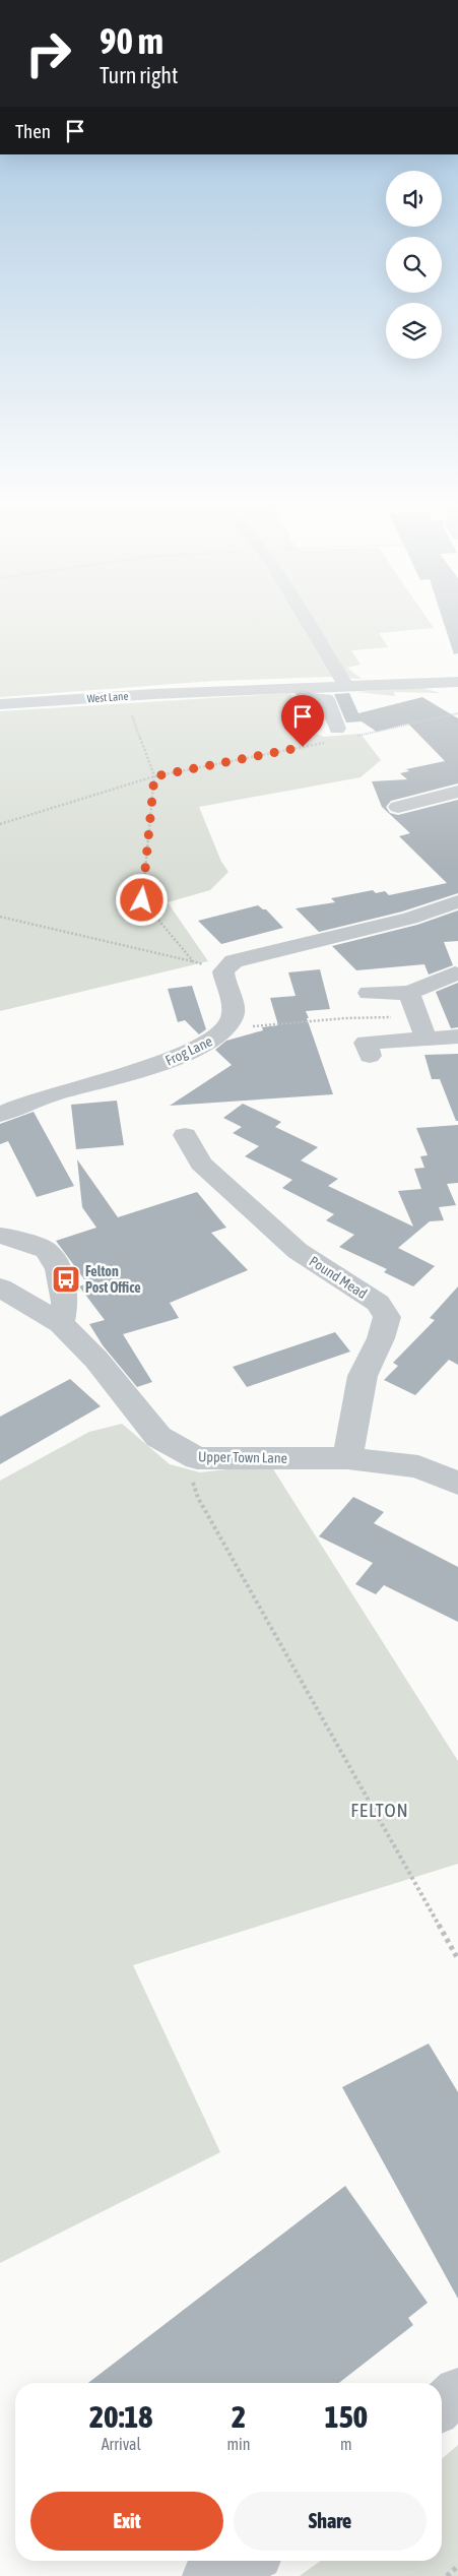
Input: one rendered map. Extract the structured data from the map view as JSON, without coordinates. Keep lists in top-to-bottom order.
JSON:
{
  "streets": {
    "street": [
      "West Lane",
      "Frog Lane",
      "Pound Mead",
      "Upper Town Lane"
    ]
  },
  "crossings": [
    ["Pound Mead", "Upper Town Lane"]
  ],
  "districts": ["FELTON"],
  "places": {
    "bus stop": ["Felton Post Office"]
  },
  "page": {
    "turn": ["90 m", "Turn right"],
    "then": "Then",
    "eta": [
      "20:18",
      "Arrival",
      "2",
      "min",
      "150",
      "m"
    ],
    "buttons": ["Exit", "Share"]
  }
}
